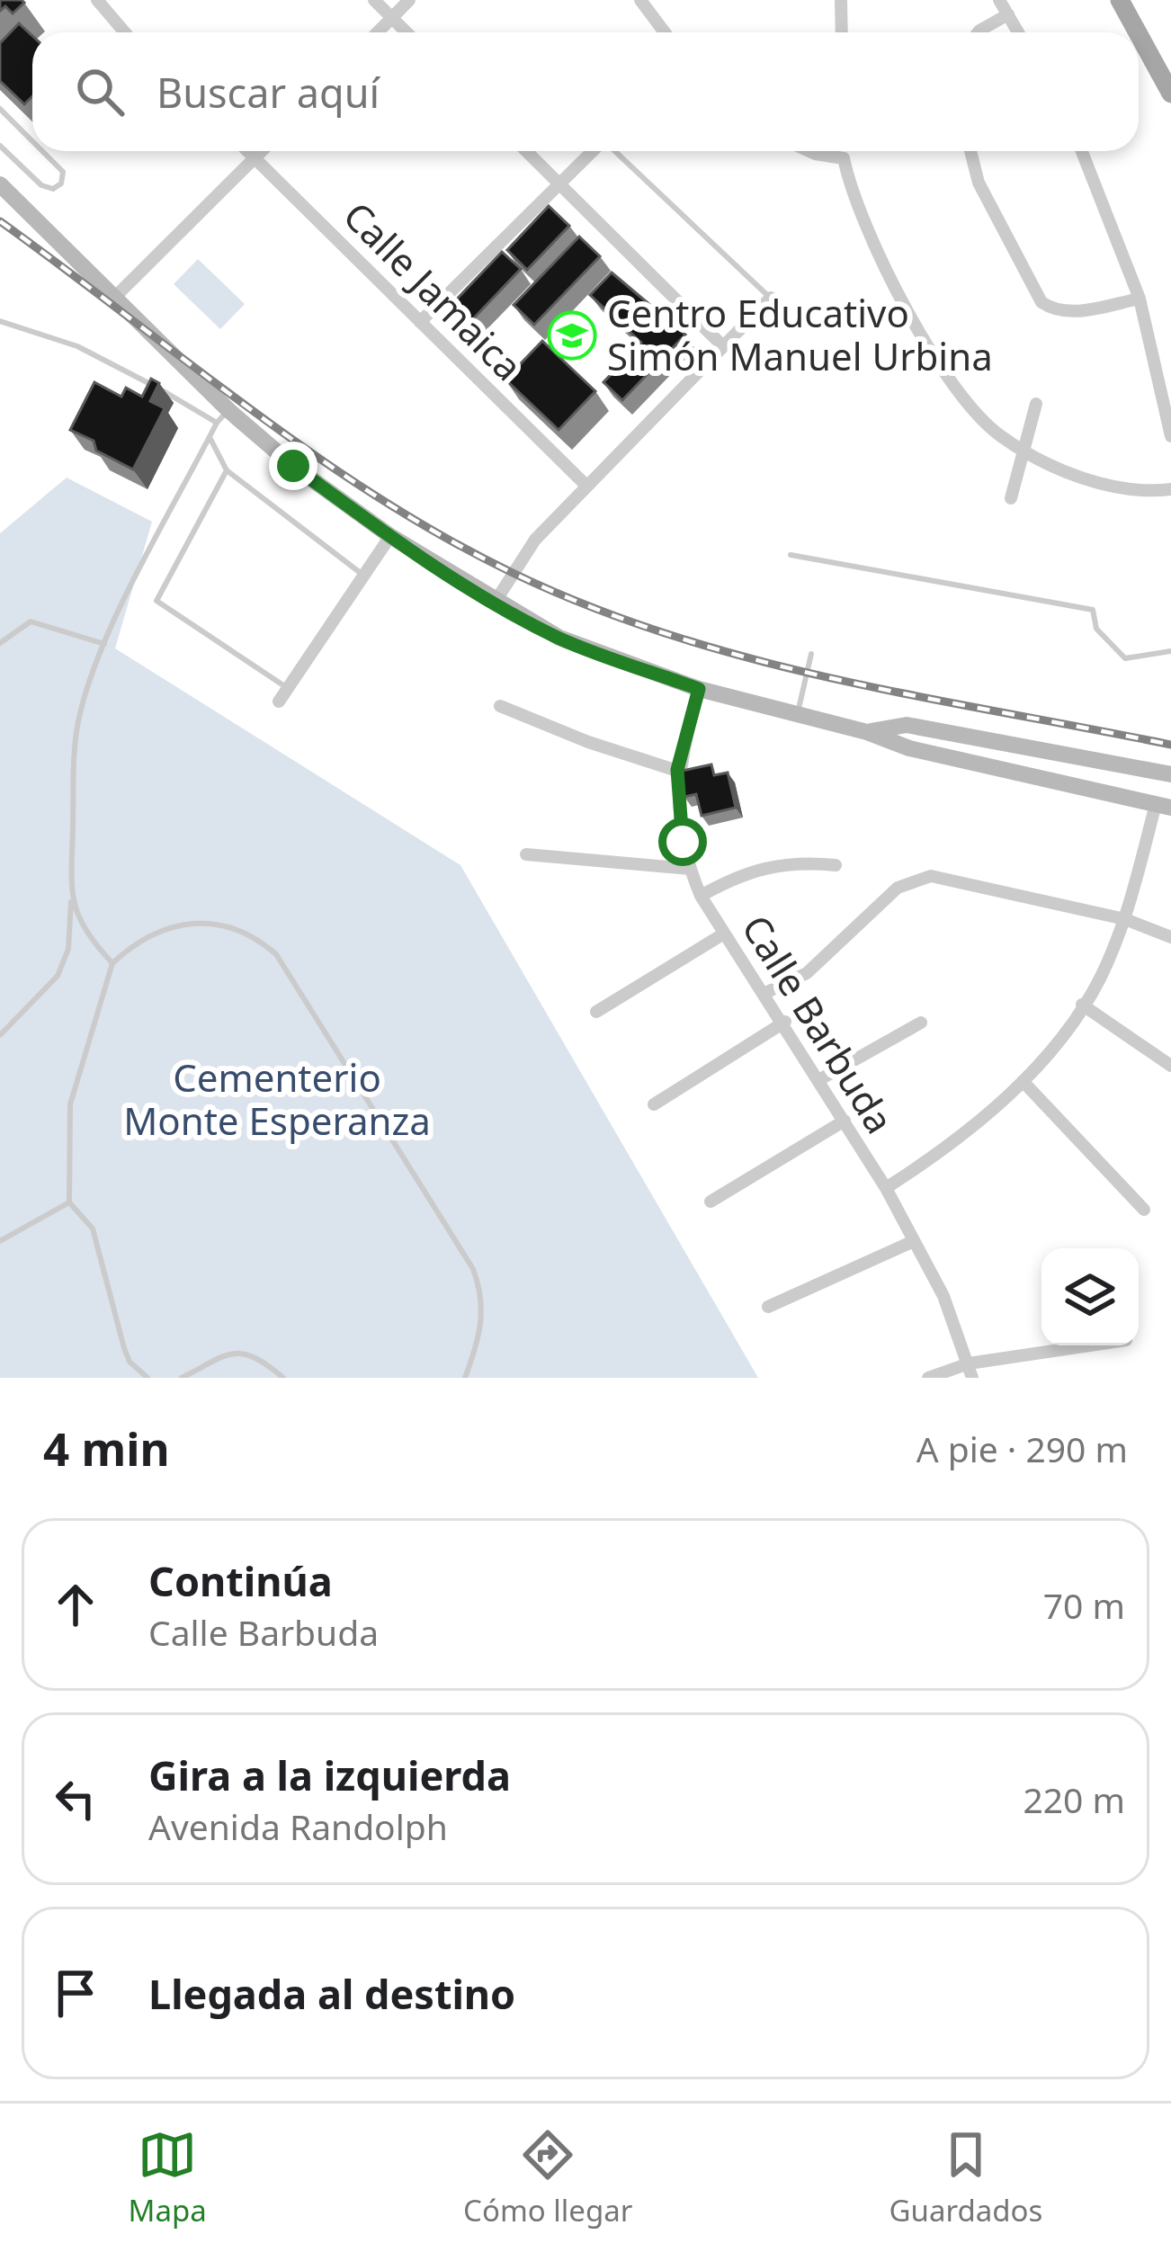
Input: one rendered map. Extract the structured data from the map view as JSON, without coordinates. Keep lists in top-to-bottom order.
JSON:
{
  "streets": {
    "street": ["Calle Jamaica", "Calle Barbuda"]
  },
  "parks": ["Cementerio Monte Esperanza"],
  "places": {
    "school or university": ["Centro Educativo Simón Manuel Urbina"]
  },
  "page": {
    "search": "Buscar aquí",
    "heading": ["4 min", "A pie · 290 m"],
    "list": [
      ["Continúa", "Calle Barbuda", "70 m"],
      ["Gira a la izquierda", "Avenida Randolph", "220 m"],
      "Llegada al destino"
    ],
    "nav": ["Mapa", "Cómo llegar", "Guardados"]
  }
}
